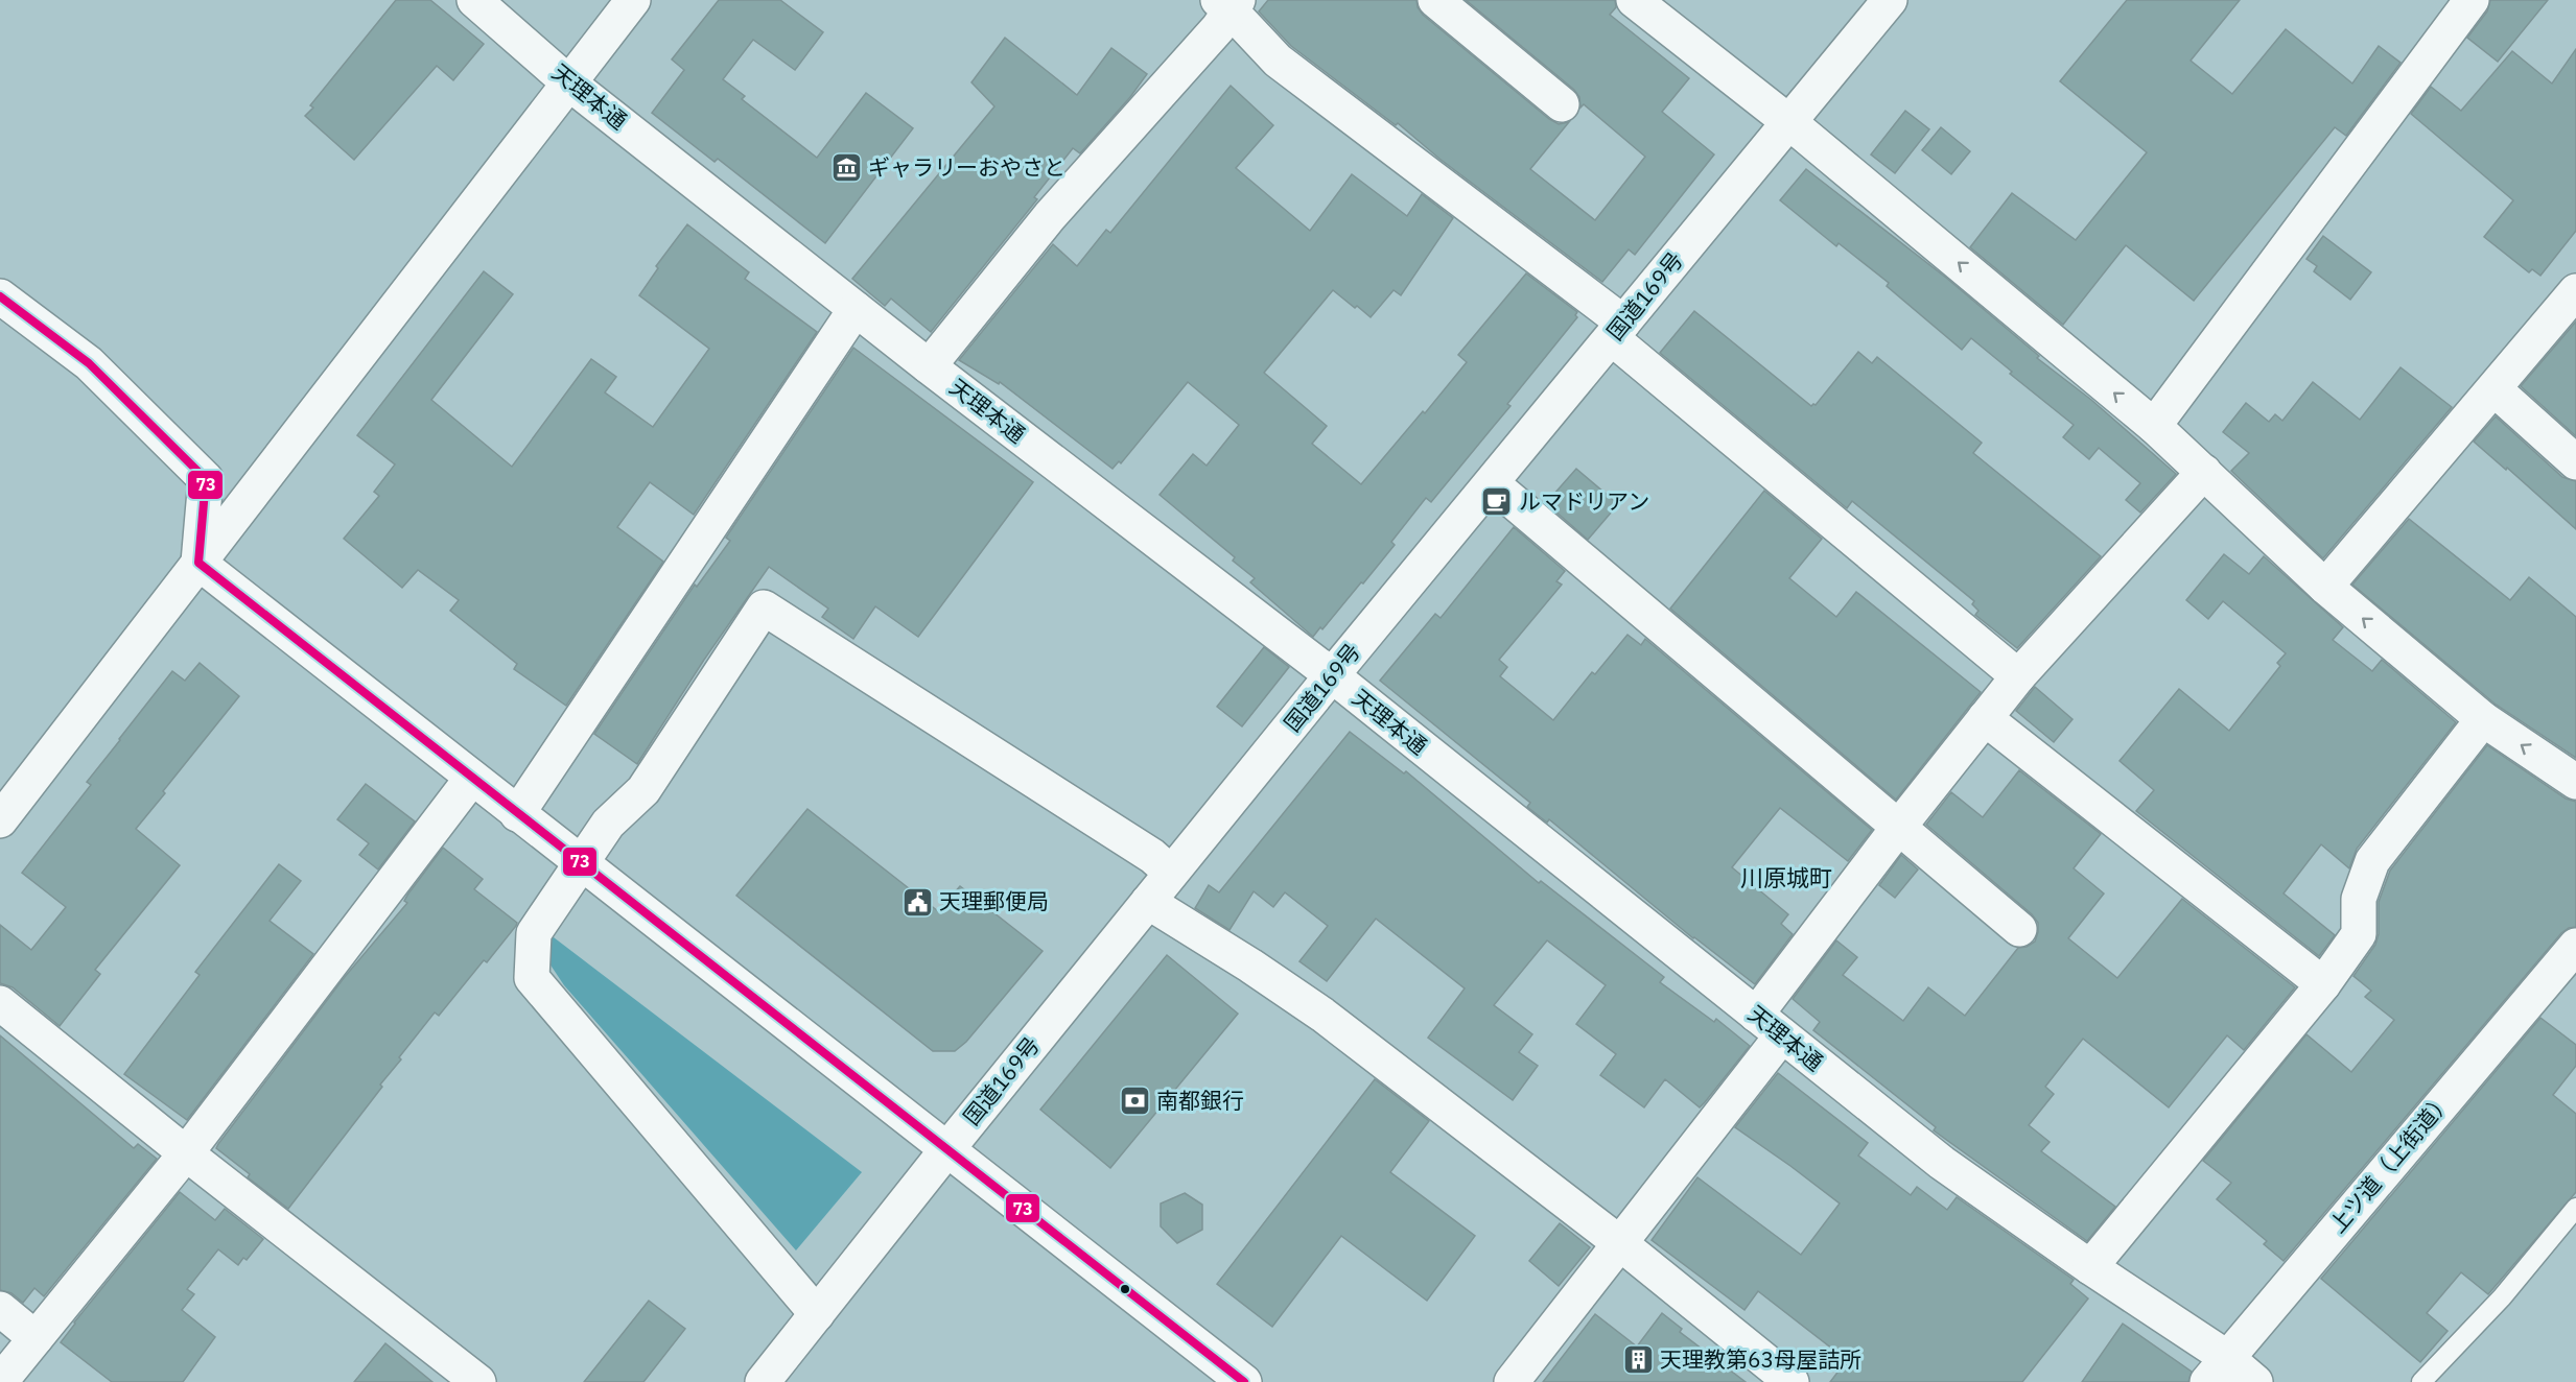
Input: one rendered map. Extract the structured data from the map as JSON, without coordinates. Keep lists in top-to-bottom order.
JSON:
{
  "streets": {
    "main road": ["天理本通", "国道169号", "上ツ道（上街道）"]
  },
  "crossings": [
    ["天理本通", "国道169号"],
    ["天理本通", "上ツ道（上街道）"]
  ],
  "districts": ["川原城町"],
  "places": {
    "museum": ["ギャラリーおやさと"],
    "cafe": ["ルマドリアン"],
    "public building": ["天理郵便局"],
    "bank": ["南都銀行"],
    "building": ["天理教第63母屋詰所"]
  },
  "lines": ["transit line 73"]
}
